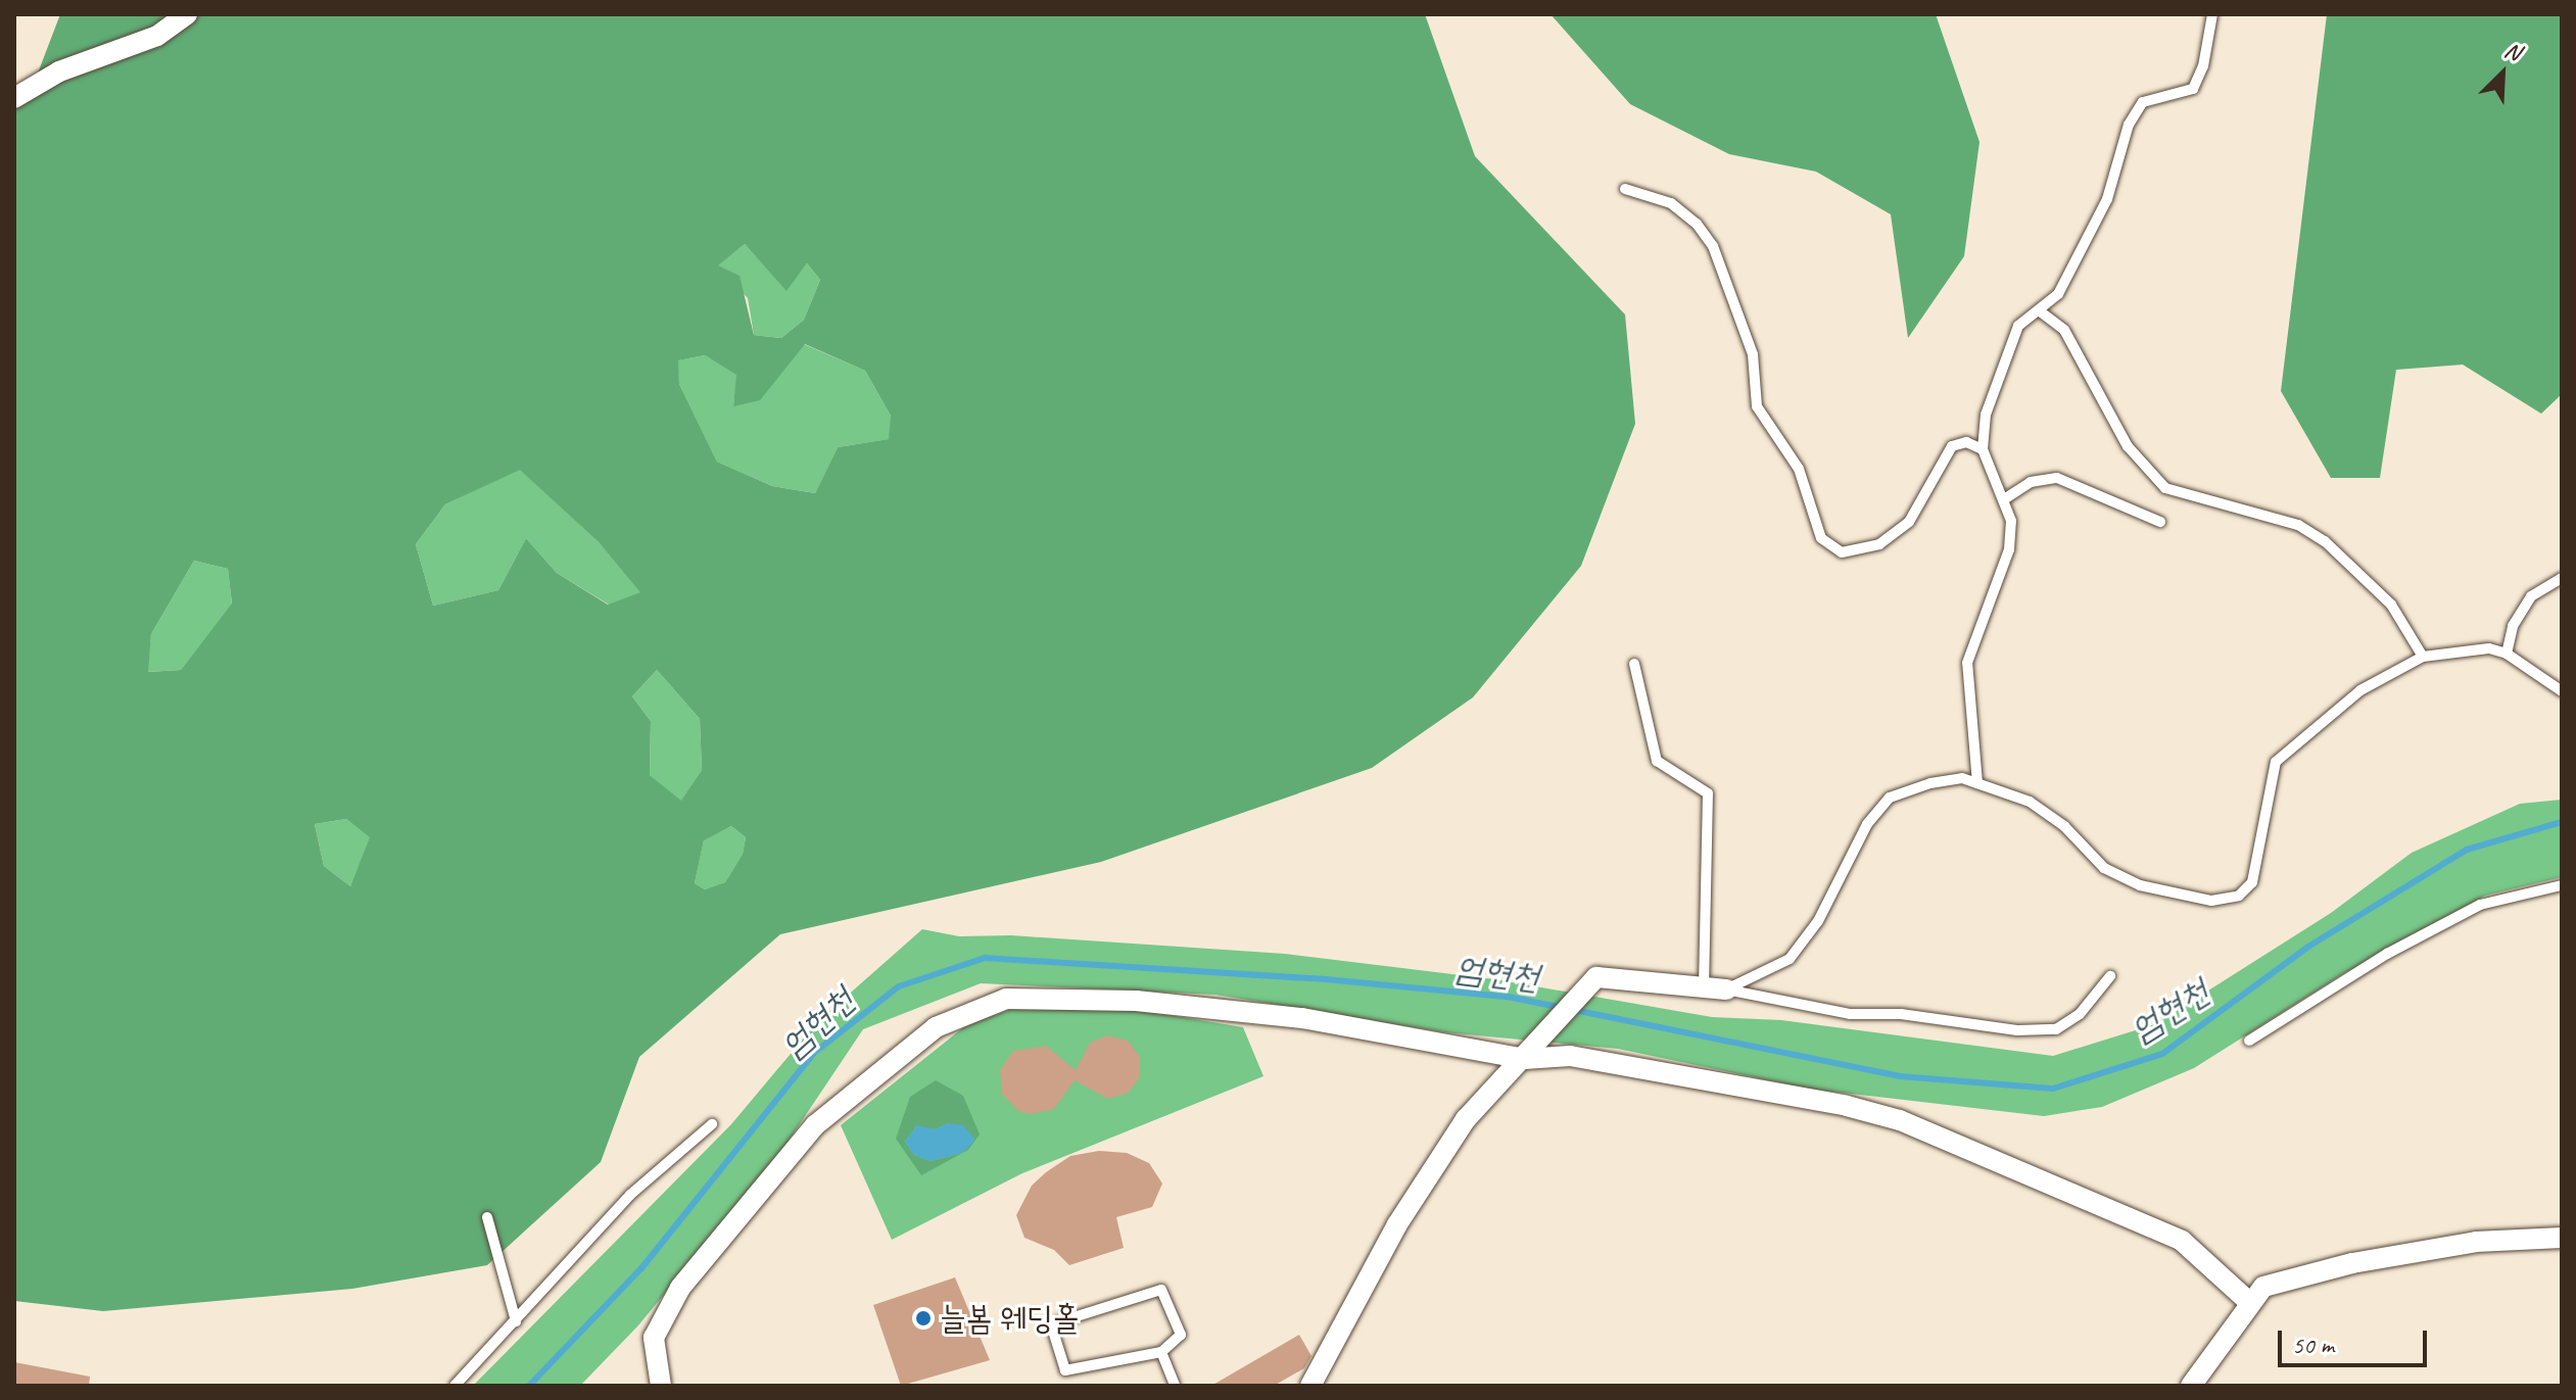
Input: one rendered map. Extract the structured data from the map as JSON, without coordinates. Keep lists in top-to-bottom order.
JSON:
{
  "water": ["엄현천"],
  "places": ["늘봄 웨딩홀"],
  "scale_bar": "50 m",
  "north": "top right"
}
